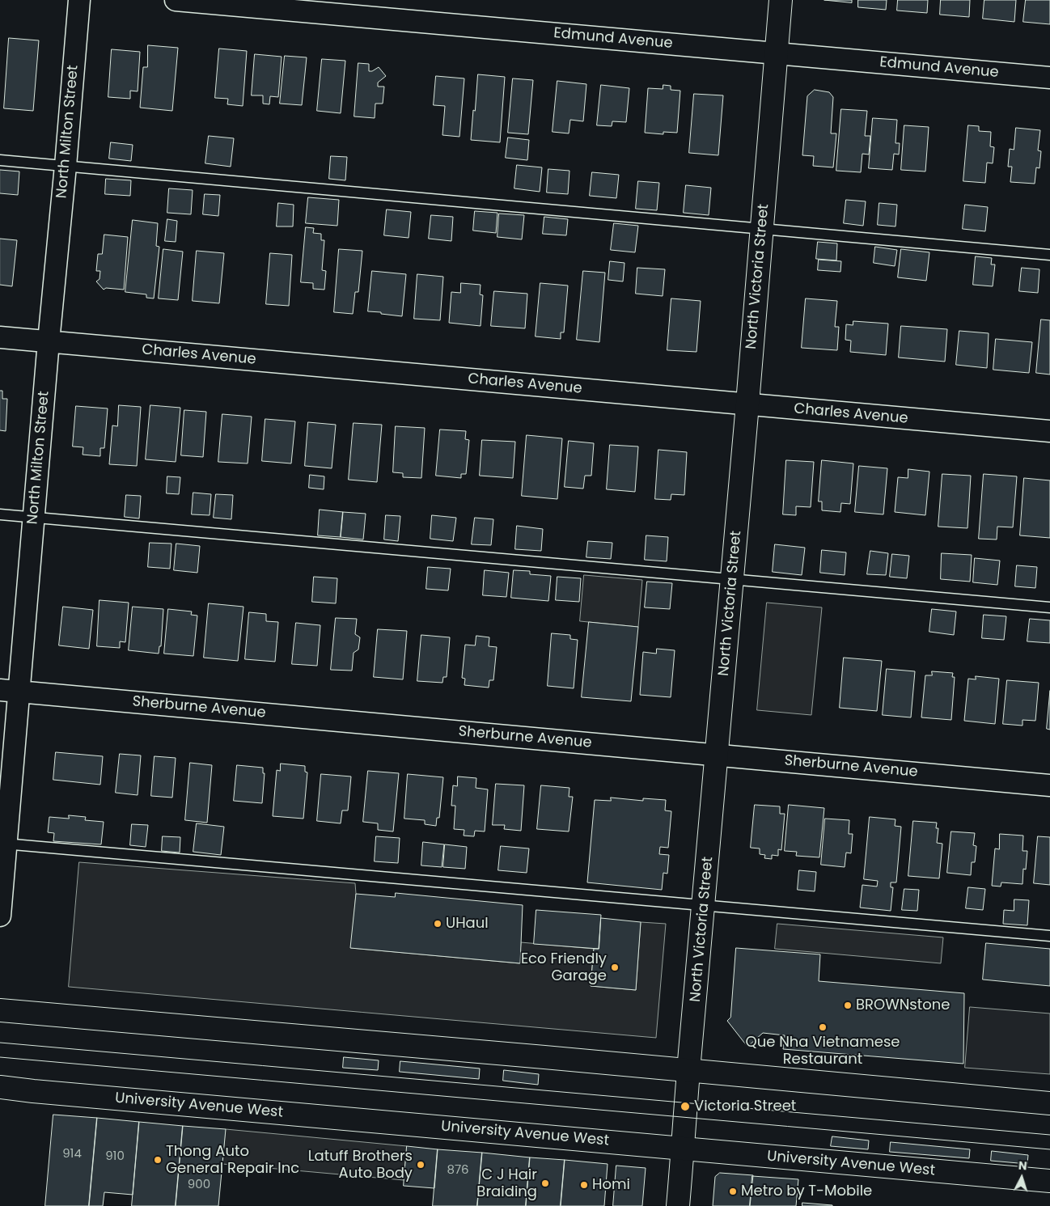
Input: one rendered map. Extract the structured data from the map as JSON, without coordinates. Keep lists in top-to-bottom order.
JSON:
{
  "streets": {
    "main road": ["North Victoria Street", "University Avenue West"],
    "street": [
      "Edmund Avenue",
      "North Milton Street",
      "Charles Avenue",
      "Sherburne Avenue"
    ]
  },
  "crossings": [
    ["Edmund Avenue", "North Victoria Street"],
    ["North Milton Street", "Charles Avenue"],
    ["North Milton Street", "Sherburne Avenue"],
    ["North Victoria Street", "Charles Avenue"],
    ["North Victoria Street", "Sherburne Avenue"],
    ["North Victoria Street", "University Avenue West"]
  ],
  "places": [
    "UHaul",
    "Eco Friendly Garage",
    "BROWNstone",
    "Que Nha Vietnamese Restaurant",
    "Victoria Street",
    "Thong Auto General Repair Inc",
    "Latuff Brothers Auto Body",
    "C J Hair Braiding",
    "Homi",
    "Metro by T-Mobile"
  ],
  "house_numbers": [
    "914",
    "910",
    "876",
    "900"
  ],
  "north": "top"
}
